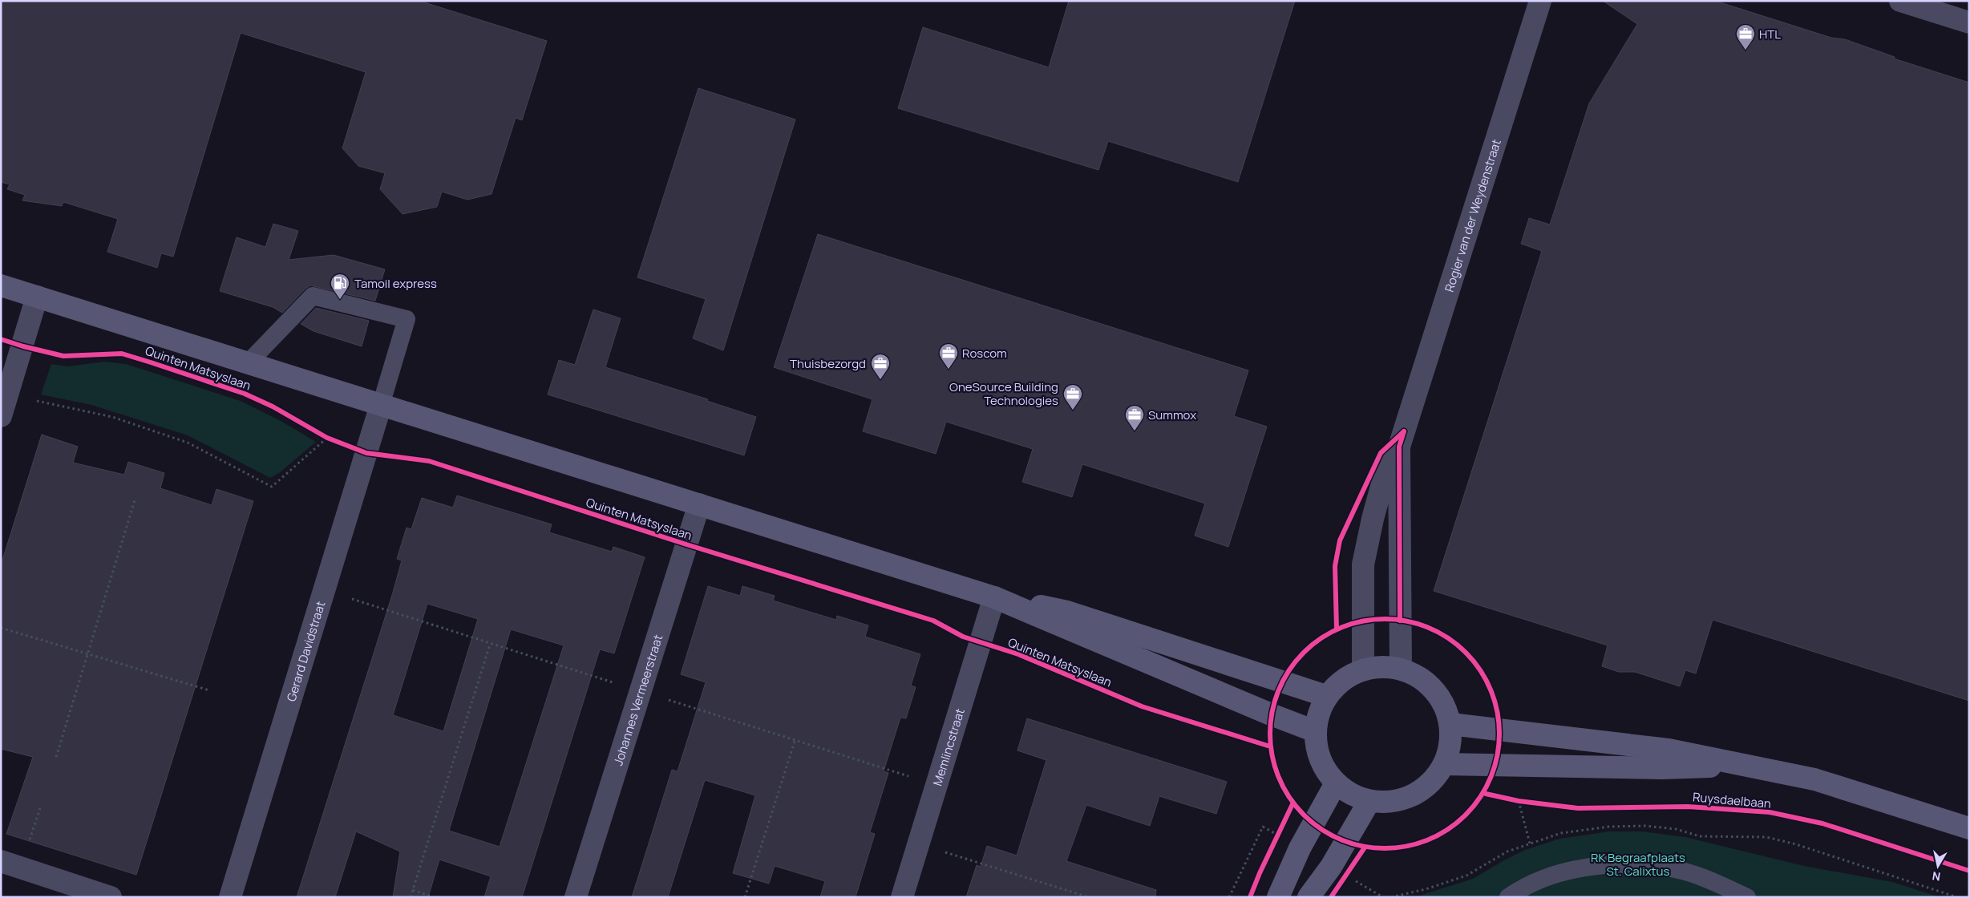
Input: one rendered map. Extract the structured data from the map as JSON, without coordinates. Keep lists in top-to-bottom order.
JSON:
{
  "streets": {
    "street": [
      "Rogier van der Weydenstraat",
      "Quinten Matsyslaan",
      "Gerard Davidstraat",
      "Johannes Vermeerstraat",
      "Memlincstraat"
    ],
    "cycle path": ["Ruysdaelbaan"]
  },
  "crossings": [
    ["Rogier van der Weydenstraat", "Quinten Matsyslaan"],
    ["Quinten Matsyslaan", "Gerard Davidstraat"],
    ["Quinten Matsyslaan", "Johannes Vermeerstraat"],
    ["Quinten Matsyslaan", "Memlincstraat"]
  ],
  "parks": ["RK Begraafplaats St. Calixtus"],
  "places": {
    "office": [
      "HTL",
      "Roscom",
      "Thuisbezorgd",
      "OneSource Building Technologies",
      "Summox"
    ],
    "fuel station": ["Tamoil express"]
  },
  "north": "bottom"
}
